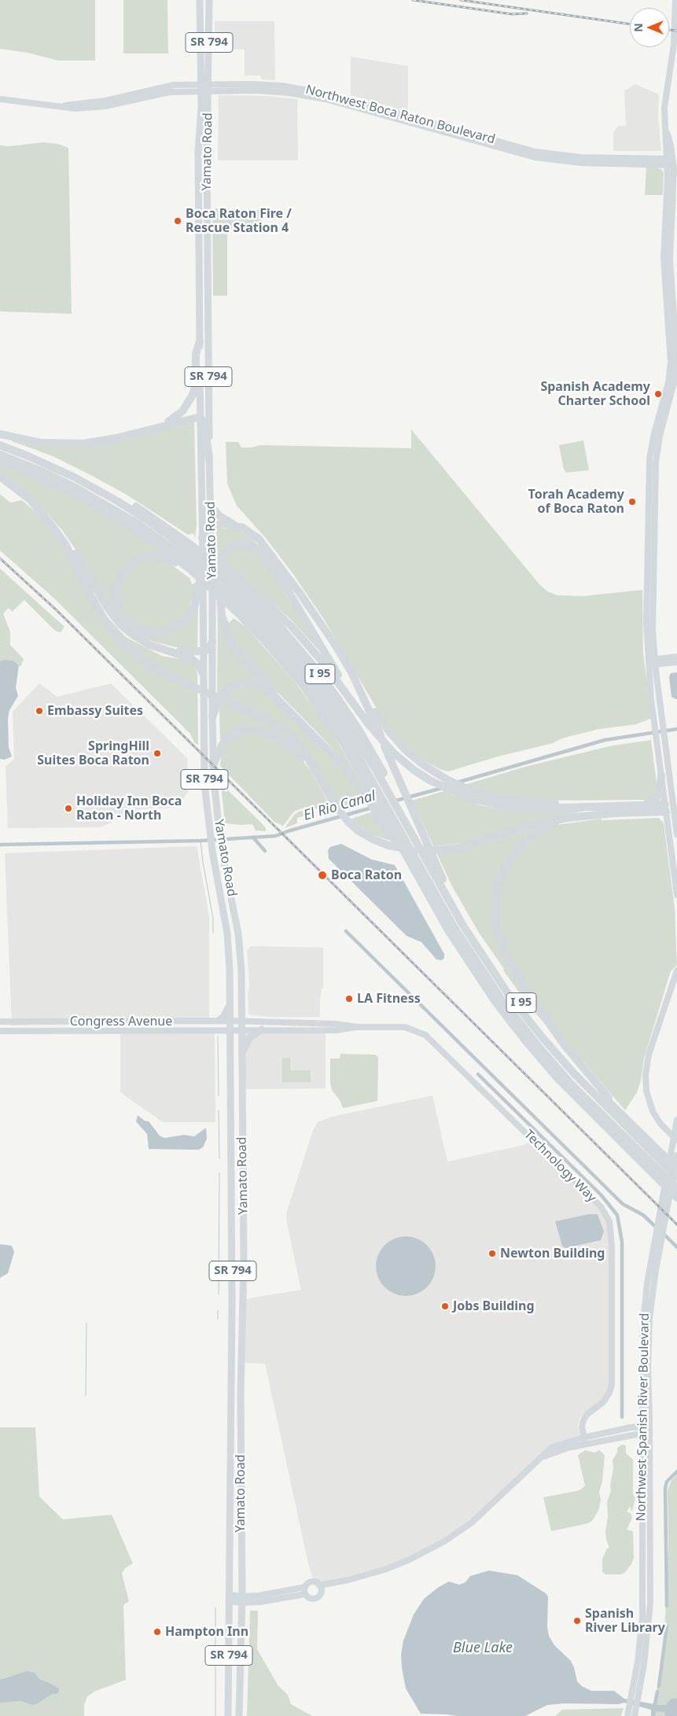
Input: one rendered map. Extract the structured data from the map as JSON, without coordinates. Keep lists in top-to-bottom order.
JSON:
{
  "streets": {
    "highway": ["I 95"],
    "main road": [
      "SR 794",
      "Northwest Boca Raton Boulevard",
      "Yamato Road",
      "Congress Avenue",
      "Technology Way",
      "Northwest Spanish River Boulevard"
    ]
  },
  "crossings": [
    ["Northwest Boca Raton Boulevard", "Yamato Road"],
    ["Yamato Road", "Congress Avenue"],
    ["Yamato Road", "Technology Way"],
    ["Congress Avenue", "Technology Way"]
  ],
  "water": ["El Rio Canal", "Blue Lake"],
  "places": [
    "Boca Raton Fire / Rescue Station 4",
    "Spanish Academy Charter School",
    "Torah Academy of Boca Raton",
    "Embassy Suites",
    "SpringHill Suites Boca Raton",
    "Holiday Inn Boca Raton - North",
    "Boca Raton",
    "LA Fitness",
    "Newton Building",
    "Jobs Building",
    "Spanish River Library",
    "Hampton Inn"
  ],
  "north": "left"
}
